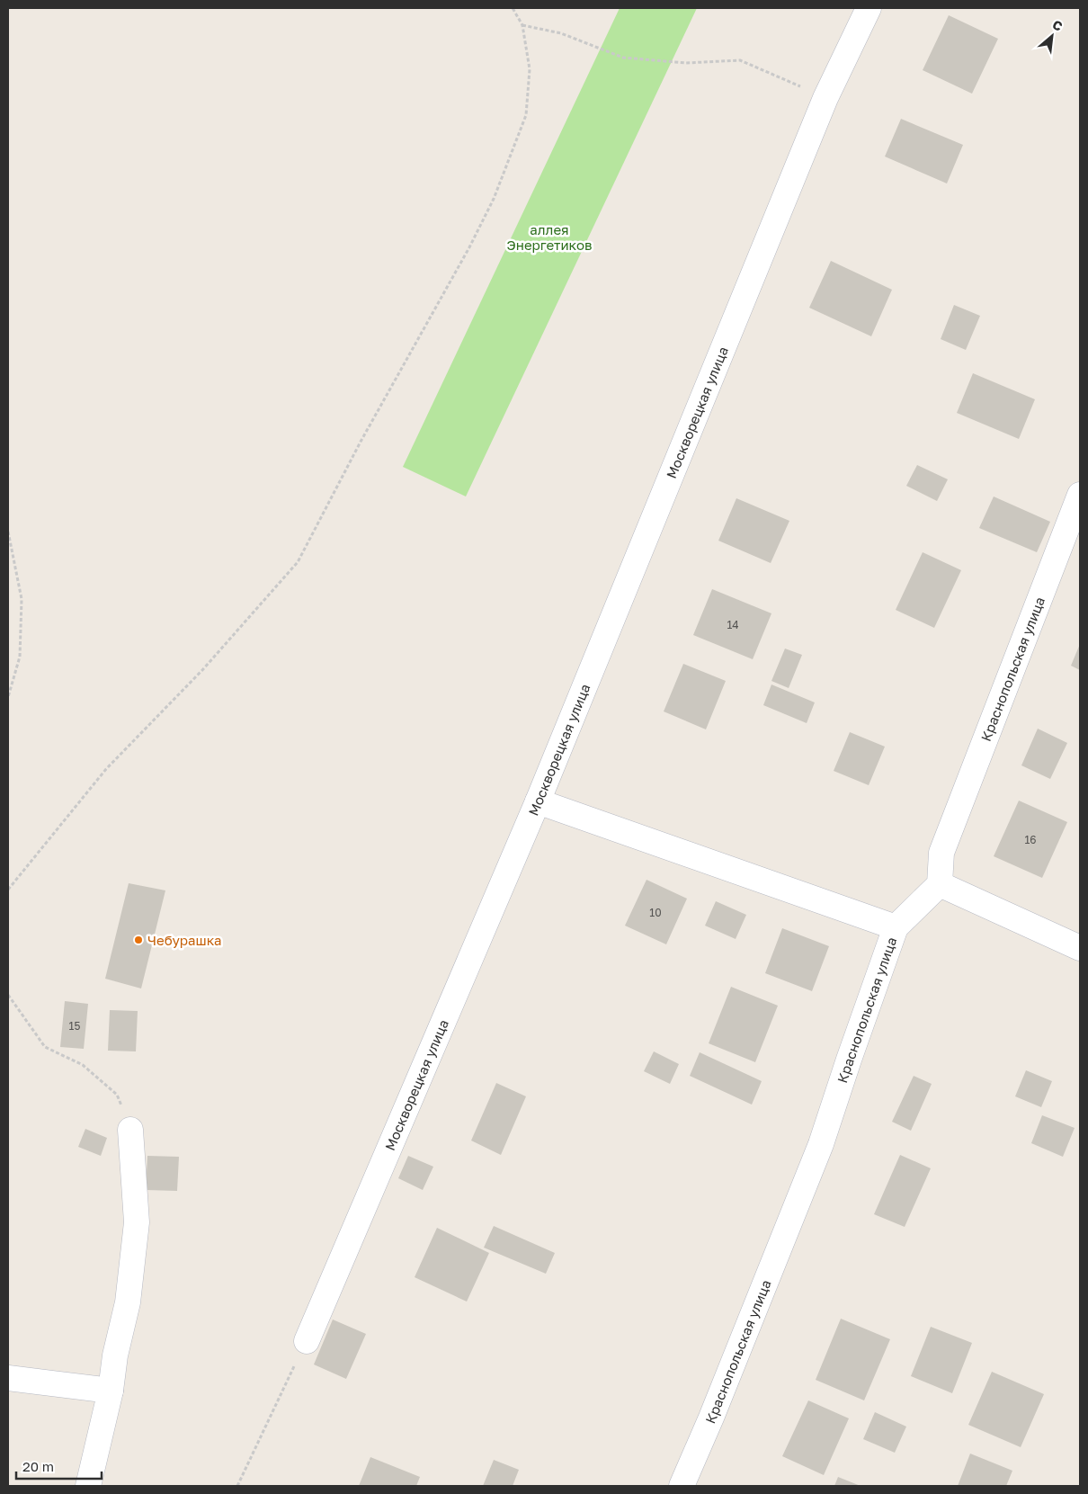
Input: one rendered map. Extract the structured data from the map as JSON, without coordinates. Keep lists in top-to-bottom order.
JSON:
{
  "streets": {
    "street": ["Москворецкая улица", "Краснопольская улица"]
  },
  "parks": ["аллея Энергетиков"],
  "places": ["Чебурашка"],
  "house_numbers": [
    "14",
    "16",
    "10",
    "15"
  ],
  "scale_bar": "20 m",
  "north": "top right"
}
